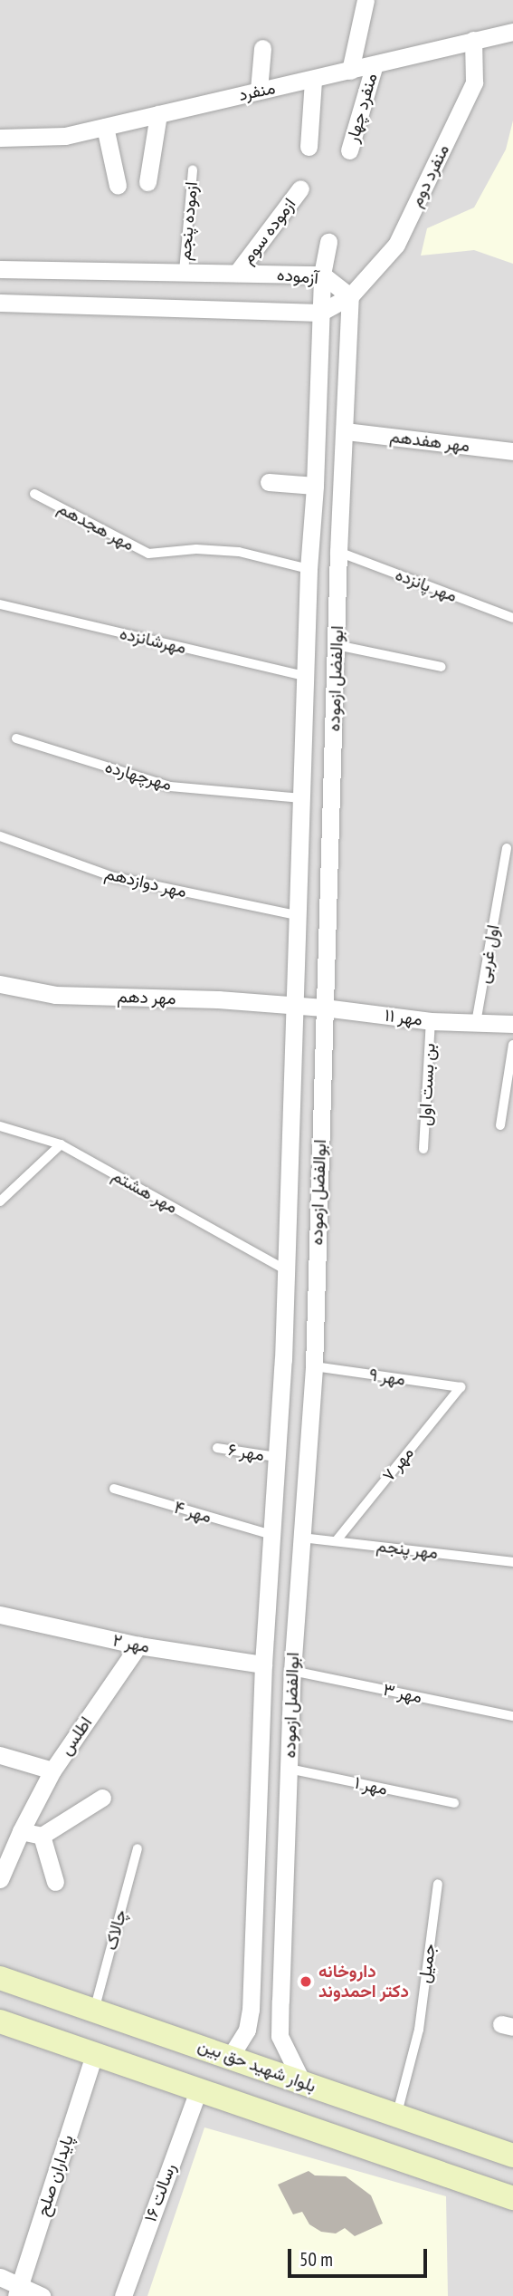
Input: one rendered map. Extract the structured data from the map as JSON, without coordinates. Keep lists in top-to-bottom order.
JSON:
{
  "streets": {
    "main road": ["بلوار شهید حق بین"],
    "street": [
      "منفرد",
      "منفرد چهار",
      "منفرد دوم",
      "ازموده سوم",
      "آزموده",
      "مهر هفدهم",
      "ابوالفضل ازموده",
      "مهر دهم",
      "مهر ۱۱",
      "مهر ۲",
      "اطلس",
      "پایداران صلح",
      "رسالت ۱۶"
    ],
    "lane": [
      "ازموده پنجم",
      "مهر هجدهم",
      "مهر پانزده",
      "مهرشانزده",
      "مهرچهارده",
      "مهر دوازدهم",
      "اول غربی",
      "بن بست اول",
      "مهر هشتم",
      "مهر ۹",
      "مهر ۶",
      "مهر ۷",
      "مهر ۴",
      "مهر پنجم",
      "مهر ۳",
      "مهر ۱",
      "چالاک",
      "جمیل"
    ]
  },
  "crossings": [
    ["منفرد", "منفرد چهار"],
    ["منفرد", "منفرد دوم"],
    ["منفرد دوم", "آزموده"],
    ["منفرد دوم", "ابوالفضل ازموده"],
    ["ازموده پنجم", "آزموده"],
    ["ازموده سوم", "آزموده"],
    ["آزموده", "ابوالفضل ازموده"],
    ["مهر هفدهم", "ابوالفضل ازموده"],
    ["مهر هجدهم", "ابوالفضل ازموده"],
    ["مهر پانزده", "ابوالفضل ازموده"],
    ["مهرشانزده", "ابوالفضل ازموده"],
    ["ابوالفضل ازموده", "مهرچهارده"],
    ["ابوالفضل ازموده", "مهر دوازدهم"],
    ["ابوالفضل ازموده", "مهر دهم"],
    ["ابوالفضل ازموده", "مهر ۱۱"],
    ["ابوالفضل ازموده", "مهر هشتم"],
    ["ابوالفضل ازموده", "مهر ۹"],
    ["ابوالفضل ازموده", "مهر ۶"],
    ["ابوالفضل ازموده", "مهر ۴"],
    ["ابوالفضل ازموده", "مهر پنجم"],
    ["ابوالفضل ازموده", "مهر ۲"],
    ["ابوالفضل ازموده", "مهر ۳"],
    ["ابوالفضل ازموده", "مهر ۱"],
    ["ابوالفضل ازموده", "بلوار شهید حق بین"],
    ["اول غربی", "مهر ۱۱"],
    ["مهر دهم", "مهر ۱۱"],
    ["مهر ۱۱", "بن بست اول"],
    ["مهر ۹", "مهر ۷"],
    ["مهر ۷", "مهر پنجم"],
    ["مهر ۲", "اطلس"],
    ["چالاک", "بلوار شهید حق بین"],
    ["جمیل", "بلوار شهید حق بین"]
  ],
  "places": ["داروخانه دکتر احمدوند"],
  "scale_bar": "50 m"
}
